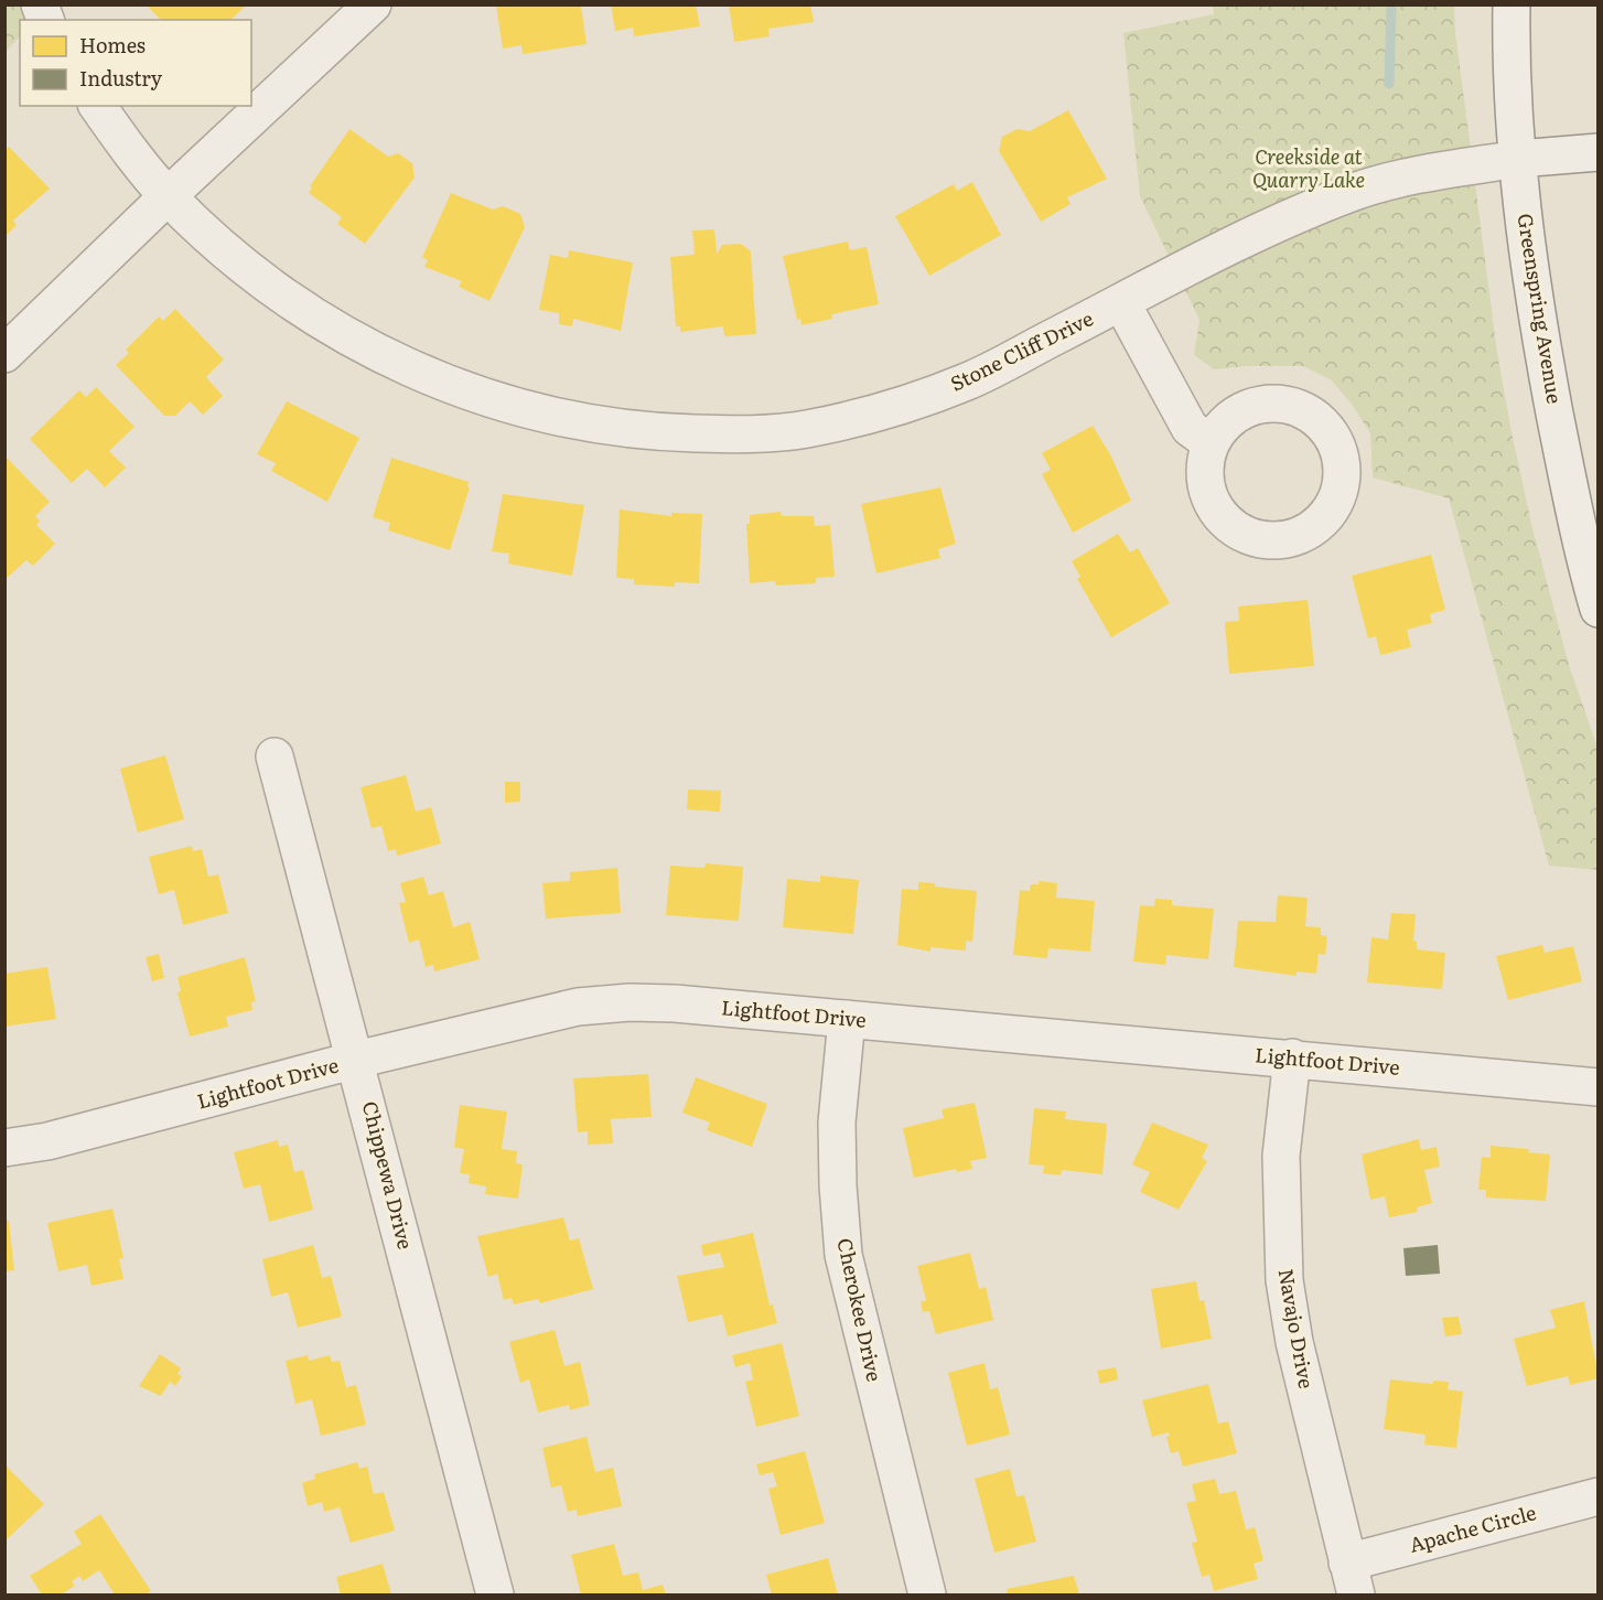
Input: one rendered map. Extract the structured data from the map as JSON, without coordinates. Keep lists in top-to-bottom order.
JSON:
{
  "streets": {
    "street": [
      "Greenspring Avenue",
      "Stone Cliff Drive",
      "Lightfoot Drive",
      "Chippewa Drive",
      "Cherokee Drive",
      "Navajo Drive",
      "Apache Circle"
    ]
  },
  "crossings": [
    ["Greenspring Avenue", "Stone Cliff Drive"],
    ["Lightfoot Drive", "Chippewa Drive"],
    ["Lightfoot Drive", "Cherokee Drive"],
    ["Lightfoot Drive", "Navajo Drive"],
    ["Navajo Drive", "Apache Circle"]
  ],
  "parks": ["Creekside at Quarry Lake"],
  "legend": ["Homes", "Industry"]
}
